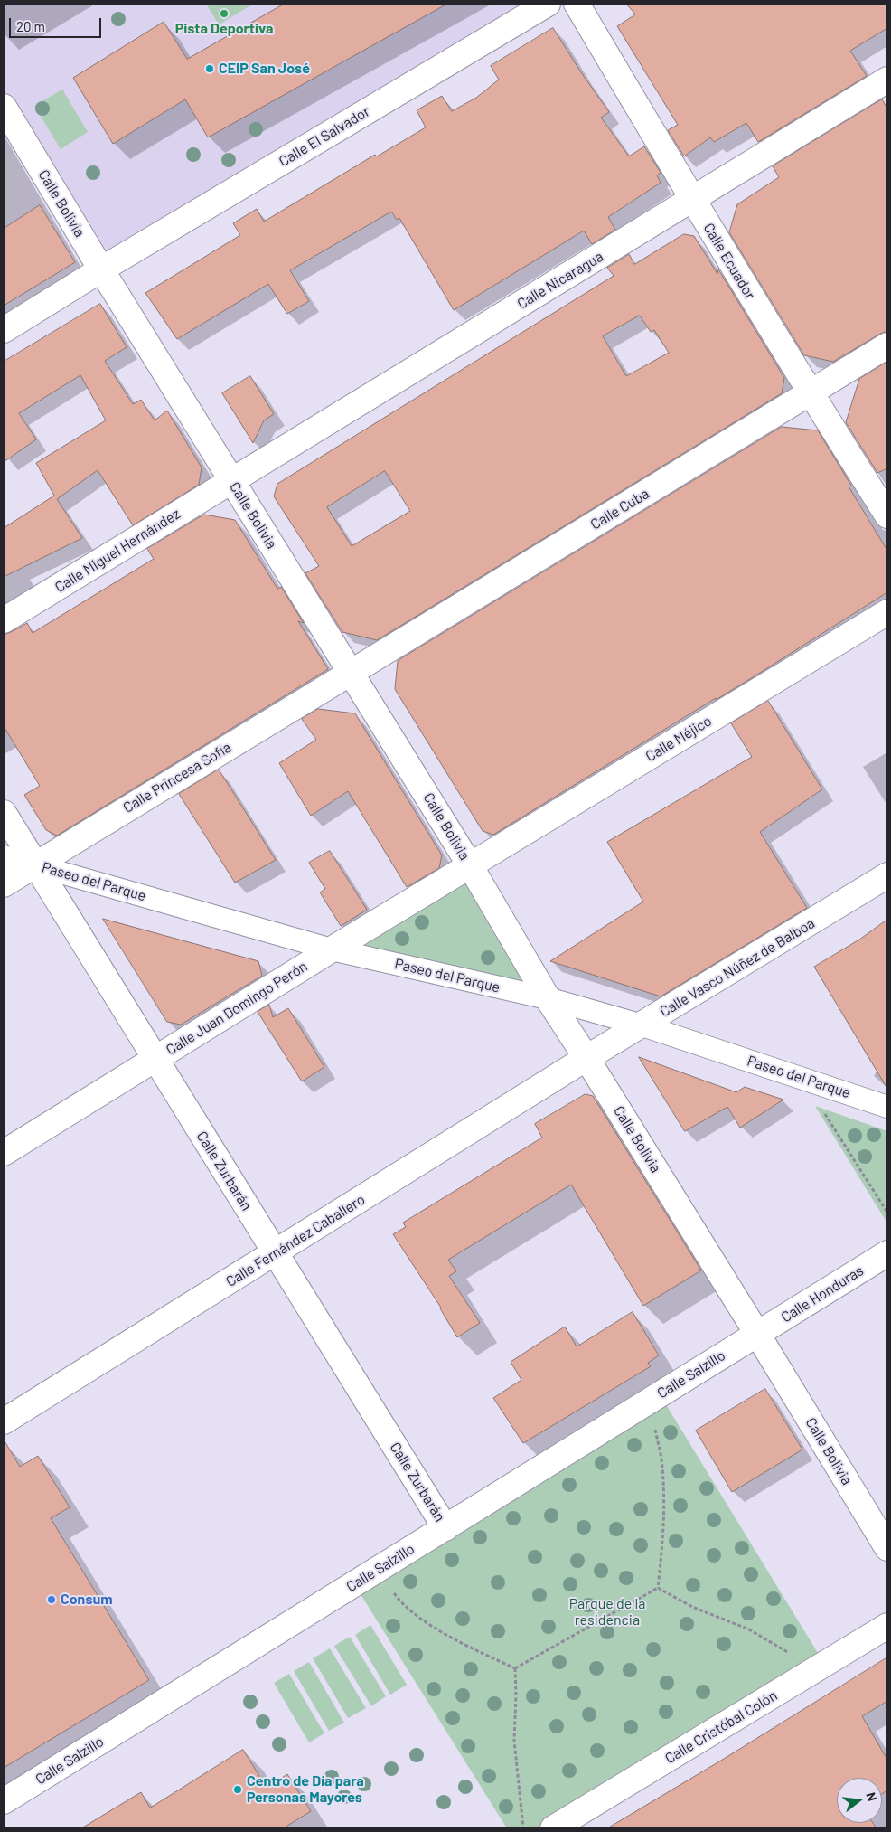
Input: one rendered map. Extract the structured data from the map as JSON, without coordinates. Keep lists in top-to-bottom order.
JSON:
{
  "streets": {
    "street": [
      "Calle El Salvador",
      "Calle Bolivia",
      "Calle Ecuador",
      "Calle Nicaragua",
      "Calle Cuba",
      "Calle Miguel Hernández",
      "Calle Méjico",
      "Calle Princesa Sofía",
      "Paseo del Parque",
      "Calle Vasco Núñez de Balboa",
      "Calle Juan Domingo Perón",
      "Calle Zurbarán",
      "Calle Fernández Caballero",
      "Calle Honduras",
      "Calle Salzillo",
      "Calle Cristóbal Colón"
    ]
  },
  "crossings": [
    ["Calle El Salvador", "Calle Bolivia"],
    ["Calle Bolivia", "Calle Nicaragua"],
    ["Calle Bolivia", "Calle Cuba"],
    ["Calle Bolivia", "Calle Miguel Hernández"],
    ["Calle Bolivia", "Calle Méjico"],
    ["Calle Bolivia", "Calle Princesa Sofía"],
    ["Calle Bolivia", "Paseo del Parque"],
    ["Calle Bolivia", "Calle Vasco Núñez de Balboa"],
    ["Calle Bolivia", "Calle Juan Domingo Perón"],
    ["Calle Bolivia", "Calle Fernández Caballero"],
    ["Calle Bolivia", "Calle Honduras"],
    ["Calle Bolivia", "Calle Salzillo"],
    ["Calle Ecuador", "Calle Nicaragua"],
    ["Calle Ecuador", "Calle Cuba"],
    ["Calle Nicaragua", "Calle Miguel Hernández"],
    ["Calle Cuba", "Calle Princesa Sofía"],
    ["Calle Méjico", "Calle Juan Domingo Perón"],
    ["Calle Princesa Sofía", "Paseo del Parque"],
    ["Calle Princesa Sofía", "Calle Zurbarán"],
    ["Paseo del Parque", "Calle Vasco Núñez de Balboa"],
    ["Paseo del Parque", "Calle Juan Domingo Perón"],
    ["Paseo del Parque", "Calle Zurbarán"],
    ["Calle Vasco Núñez de Balboa", "Calle Fernández Caballero"],
    ["Calle Juan Domingo Perón", "Calle Zurbarán"],
    ["Calle Zurbarán", "Calle Fernández Caballero"],
    ["Calle Zurbarán", "Calle Salzillo"],
    ["Calle Honduras", "Calle Salzillo"]
  ],
  "parks": ["Parque de la residencia"],
  "places": [
    "Pista Deportiva",
    "CEIP San José",
    "Consum",
    "Centro de Día para Personas Mayores"
  ],
  "scale_bar": "20 m",
  "north": "right"
}
